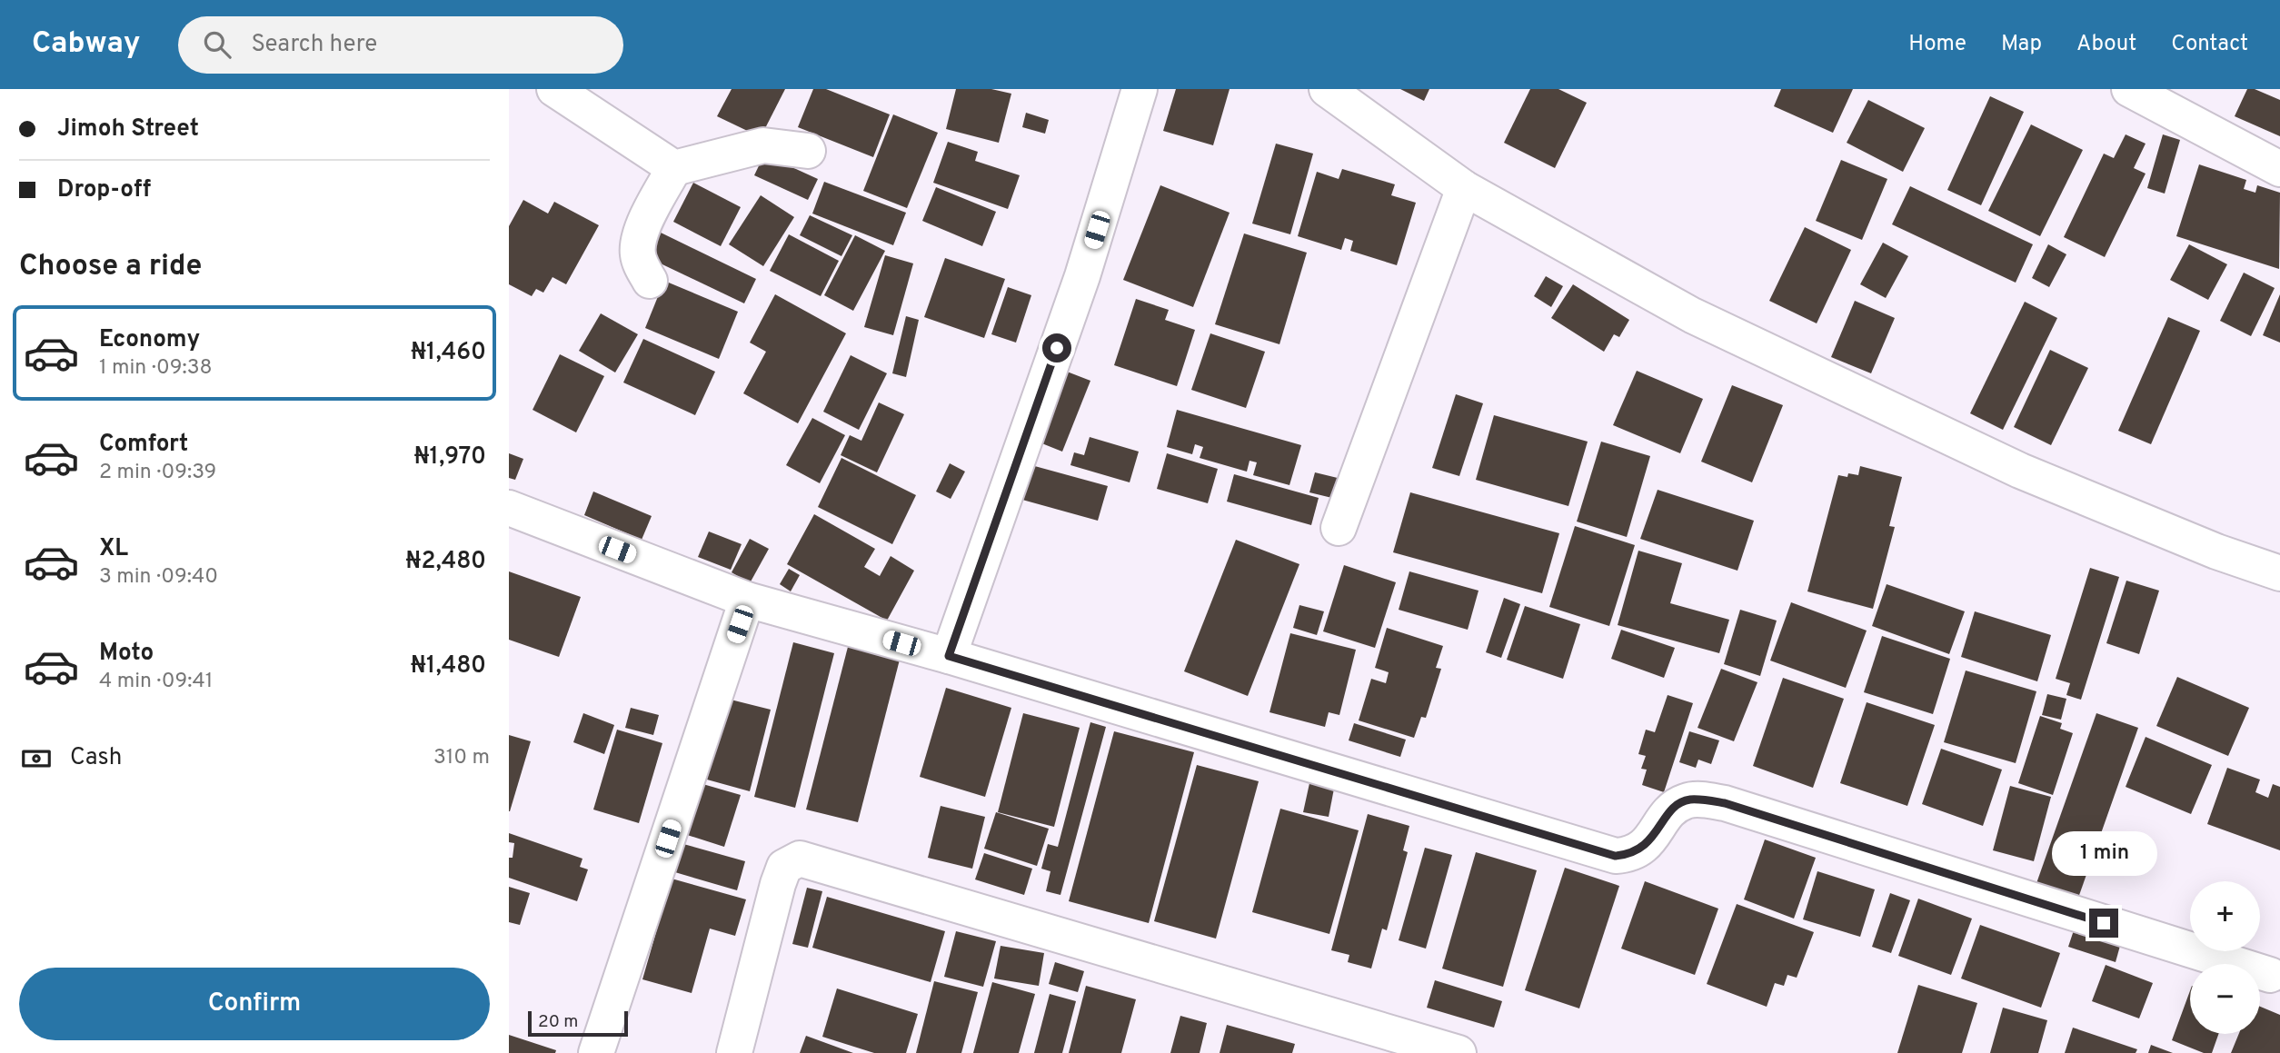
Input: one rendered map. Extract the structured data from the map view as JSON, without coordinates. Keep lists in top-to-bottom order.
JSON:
{
  "scale_bar": "20 m",
  "page": {
    "header": "Cabway",
    "search": "Search here",
    "nav": [
      "Home",
      "Map",
      "About",
      "Contact"
    ],
    "banner": ["Jimoh Street", "Drop-off"],
    "heading": "Choose a ride",
    "list": [
      {
        "name": "Economy",
        "note": "1 min · 09:38",
        "value": "₦1,460"
      },
      {
        "name": "Comfort",
        "note": "2 min · 09:39",
        "value": "₦1,970"
      },
      {
        "name": "XL",
        "note": "3 min · 09:40",
        "value": "₦2,480"
      },
      {
        "name": "Moto",
        "note": "4 min · 09:41",
        "value": "₦1,480"
      }
    ],
    "pay": ["Cash", "310 m"],
    "bubble": "1 min",
    "map_buttons": ["+", "−"],
    "buttons": "Confirm",
    "scale": "20 m"
  }
}
